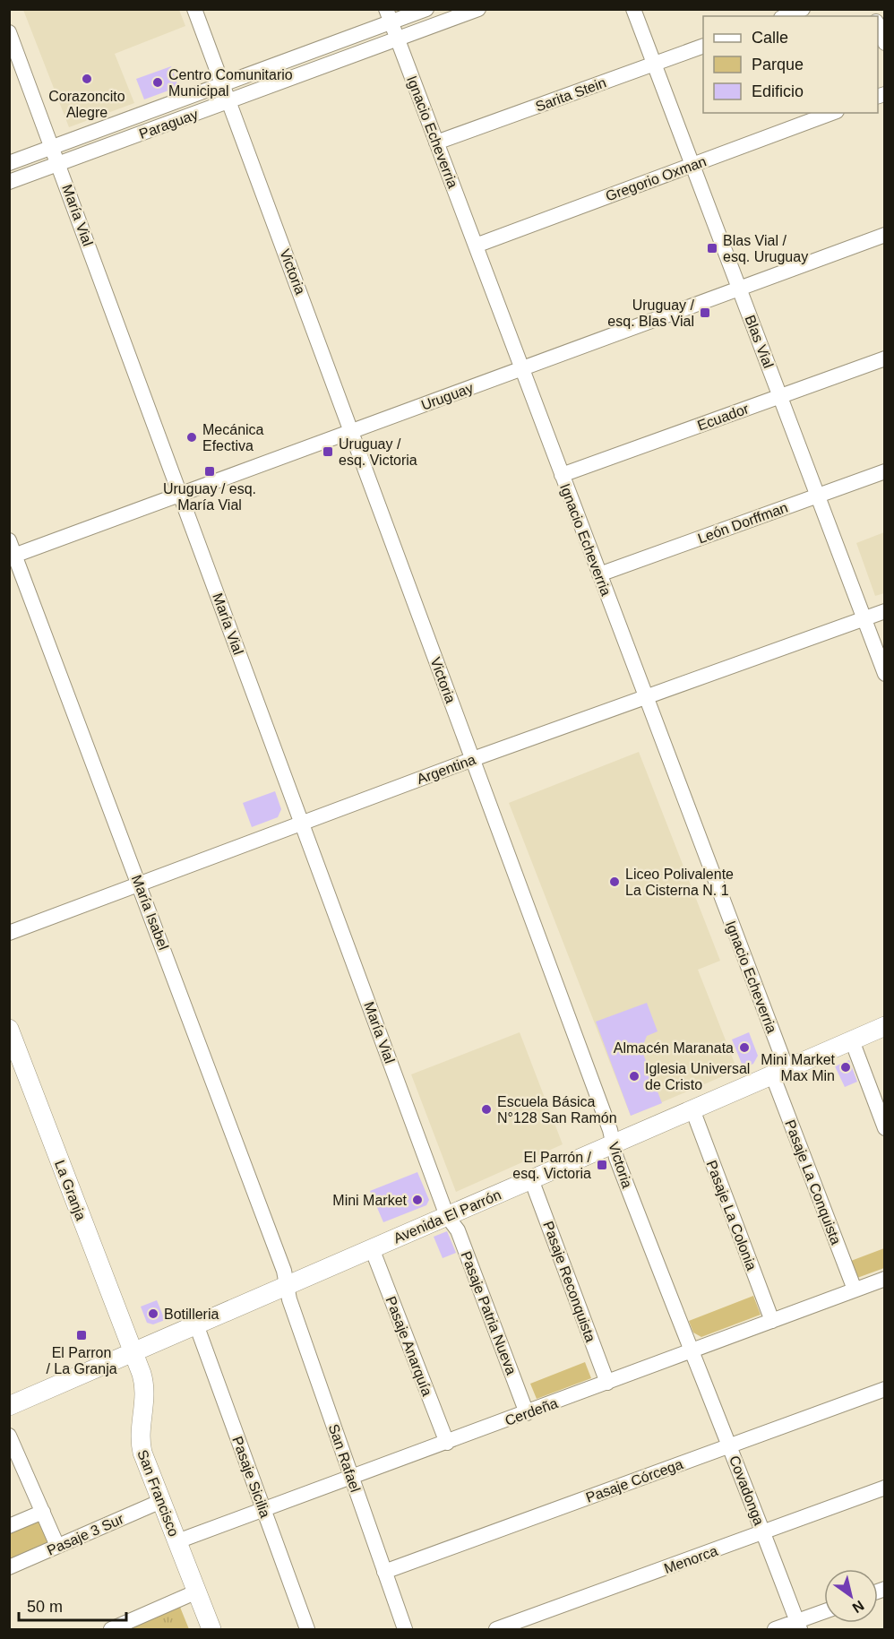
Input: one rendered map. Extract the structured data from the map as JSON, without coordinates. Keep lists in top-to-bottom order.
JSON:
{
  "streets": {
    "main road": ["La Granja", "Avenida El Parrón", "San Francisco"],
    "street": [
      "Sarita Stein",
      "Paraguay",
      "Ignacio Echeverria",
      "Gregorio Oxman",
      "María Vial",
      "Victoria",
      "Blas Vial",
      "Uruguay",
      "Ecuador",
      "León Dorffman",
      "Argentina",
      "María Isabel",
      "Pasaje La Conquista",
      "Pasaje La Colonia",
      "Pasaje Reconquista",
      "Pasaje Patria Nueva",
      "Pasaje Anarquía",
      "Cerdeña",
      "San Rafael",
      "Pasaje Sicilia",
      "Pasaje Córcega",
      "Covadonga",
      "Pasaje 3 Sur",
      "Menorca"
    ]
  },
  "crossings": [
    ["Sarita Stein", "Ignacio Echeverria"],
    ["Sarita Stein", "Blas Vial"],
    ["Paraguay", "Ignacio Echeverria"],
    ["Paraguay", "María Vial"],
    ["Paraguay", "Victoria"],
    ["Ignacio Echeverria", "Gregorio Oxman"],
    ["Ignacio Echeverria", "Uruguay"],
    ["Ignacio Echeverria", "Ecuador"],
    ["Ignacio Echeverria", "León Dorffman"],
    ["Ignacio Echeverria", "Argentina"],
    ["Ignacio Echeverria", "Pasaje La Conquista"],
    ["Ignacio Echeverria", "Avenida El Parrón"],
    ["Gregorio Oxman", "Blas Vial"],
    ["María Vial", "Uruguay"],
    ["María Vial", "Argentina"],
    ["María Vial", "Avenida El Parrón"],
    ["María Vial", "Pasaje Patria Nueva"],
    ["Victoria", "Uruguay"],
    ["Victoria", "Argentina"],
    ["Victoria", "Avenida El Parrón"],
    ["Victoria", "Cerdeña"],
    ["Victoria", "Covadonga"],
    ["Blas Vial", "Uruguay"],
    ["Blas Vial", "Ecuador"],
    ["Blas Vial", "León Dorffman"],
    ["Blas Vial", "Argentina"],
    ["Uruguay", "María Isabel"],
    ["Argentina", "María Isabel"],
    ["María Isabel", "Avenida El Parrón"],
    ["María Isabel", "San Rafael"],
    ["Pasaje La Conquista", "Avenida El Parrón"],
    ["Pasaje La Conquista", "Cerdeña"],
    ["La Granja", "Avenida El Parrón"],
    ["La Granja", "San Francisco"],
    ["Pasaje La Colonia", "Avenida El Parrón"],
    ["Pasaje La Colonia", "Cerdeña"],
    ["Avenida El Parrón", "Pasaje Reconquista"],
    ["Avenida El Parrón", "Pasaje Patria Nueva"],
    ["Avenida El Parrón", "Pasaje Anarquía"],
    ["Avenida El Parrón", "San Rafael"],
    ["Avenida El Parrón", "Pasaje Sicilia"],
    ["Avenida El Parrón", "San Francisco"],
    ["Pasaje Reconquista", "Cerdeña"],
    ["Pasaje Patria Nueva", "Cerdeña"],
    ["Pasaje Anarquía", "Cerdeña"],
    ["Cerdeña", "San Rafael"],
    ["Cerdeña", "Pasaje Sicilia"],
    ["Cerdeña", "Covadonga"],
    ["Cerdeña", "San Francisco"],
    ["San Rafael", "Pasaje Córcega"],
    ["Pasaje Córcega", "Covadonga"],
    ["Covadonga", "Menorca"],
    ["San Francisco", "Pasaje 3 Sur"]
  ],
  "places": {
    "other": [
      "Corazoncito Alegre",
      "Centro Comunitario Municipal",
      "Mecánica Efectiva",
      "Liceo Polivalente La Cisterna N. 1",
      "Almacén Maranata",
      "Mini Market Max Min",
      "Iglesia Universal de Cristo",
      "Escuela Básica N°128 San Ramón",
      "Mini Market",
      "Botilleria"
    ],
    "transit": [
      "Blas Vial / esq. Uruguay",
      "Uruguay / esq. Blas Vial",
      "Uruguay / esq. Victoria",
      "Uruguay / esq. María Vial",
      "El Parrón / esq. Victoria",
      "El Parron / La Granja"
    ]
  },
  "legend": ["Calle", "Parque", "Edificio"],
  "scale_bar": "50 m",
  "north": "bottom right"
}
